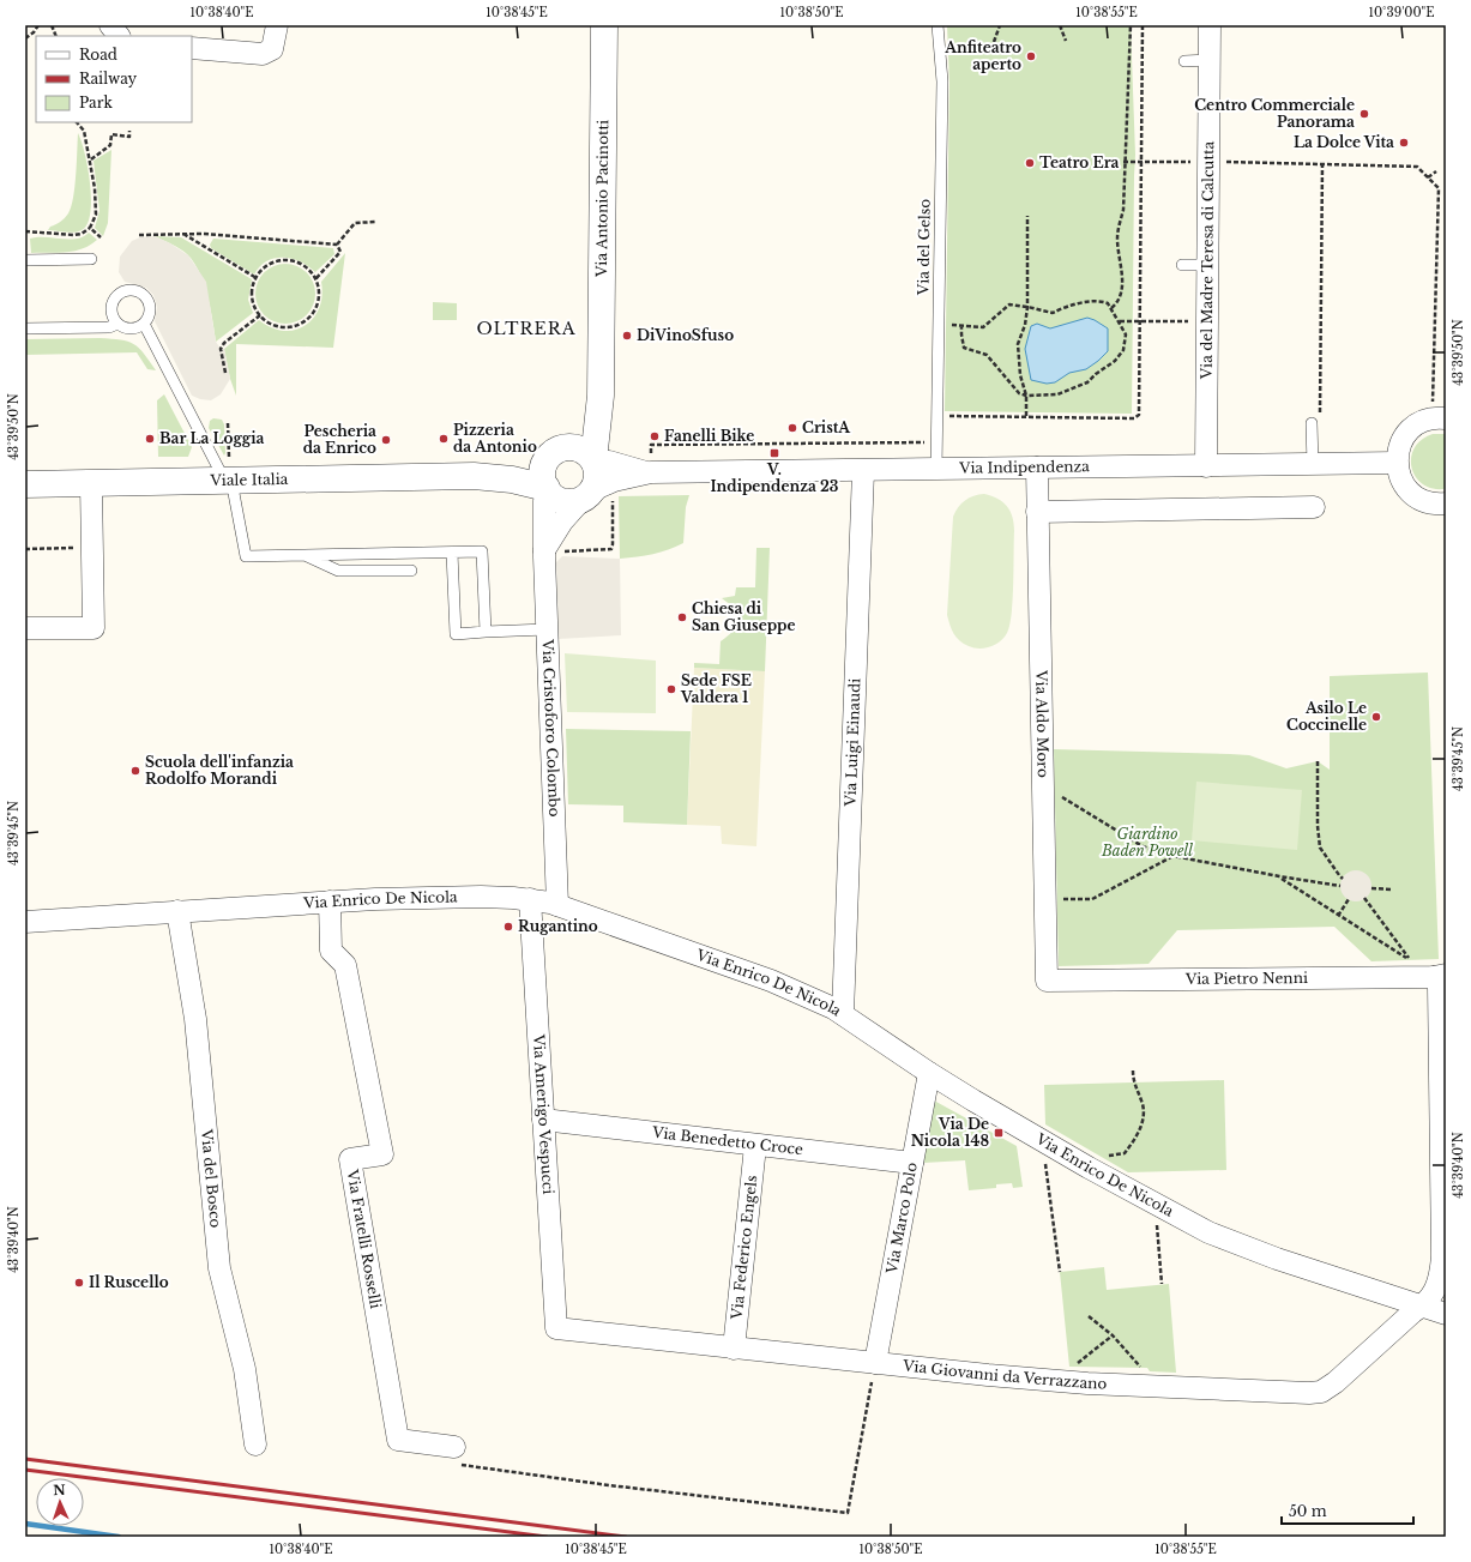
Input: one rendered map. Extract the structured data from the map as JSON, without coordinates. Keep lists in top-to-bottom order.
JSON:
{
  "streets": {
    "street": [
      "Via Antonio Pacinotti",
      "Via del Madre Teresa di Calcutta",
      "Via Indipendenza",
      "Viale Italia",
      "Via Aldo Moro",
      "Via Cristoforo Colombo",
      "Via Luigi Einaudi",
      "Via Enrico De Nicola",
      "Via Pietro Nenni",
      "Via Amerigo Vespucci",
      "Via Benedetto Croce",
      "Via del Bosco",
      "Via Marco Polo",
      "Via Fratelli Rosselli",
      "Via Federico Engels",
      "Via Giovanni da Verrazzano"
    ],
    "lane": ["Via del Gelso"]
  },
  "crossings": [
    ["Via Antonio Pacinotti", "Via Indipendenza"],
    ["Via Antonio Pacinotti", "Viale Italia"],
    ["Via Antonio Pacinotti", "Via Cristoforo Colombo"],
    ["Via del Gelso", "Via Indipendenza"],
    ["Via del Madre Teresa di Calcutta", "Via Indipendenza"],
    ["Via Indipendenza", "Viale Italia"],
    ["Via Indipendenza", "Via Aldo Moro"],
    ["Via Indipendenza", "Via Cristoforo Colombo"],
    ["Via Indipendenza", "Via Luigi Einaudi"],
    ["Viale Italia", "Via Cristoforo Colombo"],
    ["Via Aldo Moro", "Via Pietro Nenni"],
    ["Via Cristoforo Colombo", "Via Enrico De Nicola"],
    ["Via Luigi Einaudi", "Via Enrico De Nicola"],
    ["Via Enrico De Nicola", "Via Amerigo Vespucci"],
    ["Via Enrico De Nicola", "Via del Bosco"],
    ["Via Enrico De Nicola", "Via Marco Polo"],
    ["Via Enrico De Nicola", "Via Fratelli Rosselli"],
    ["Via Enrico De Nicola", "Via Giovanni da Verrazzano"],
    ["Via Amerigo Vespucci", "Via Benedetto Croce"],
    ["Via Amerigo Vespucci", "Via Giovanni da Verrazzano"],
    ["Via Benedetto Croce", "Via Marco Polo"],
    ["Via Benedetto Croce", "Via Federico Engels"],
    ["Via Marco Polo", "Via Giovanni da Verrazzano"],
    ["Via Federico Engels", "Via Giovanni da Verrazzano"]
  ],
  "districts": ["OLTRERA"],
  "parks": ["Giardino Baden Powell"],
  "places": {
    "other": [
      "Anfiteatro aperto",
      "Centro Commerciale Panorama",
      "La Dolce Vita",
      "Teatro Era",
      "DiVinoSfuso",
      "CristA",
      "Fanelli Bike",
      "Bar La Loggia",
      "Pizzeria da Antonio",
      "Pescheria da Enrico",
      "Chiesa di San Giuseppe",
      "Sede FSE Valdera 1",
      "Asilo Le Coccinelle",
      "Scuola dell'infanzia Rodolfo Morandi",
      "Rugantino",
      "Il Ruscello"
    ],
    "transit": ["V. Indipendenza 23", "Via De Nicola 148"]
  },
  "legend": ["Road", "Railway", "Park"],
  "scale_bar": "50 m",
  "north": "top",
  "coordinates": [
    "10°38'40\"E",
    "10°38'45\"E",
    "10°38'50\"E",
    "10°38'55\"E",
    "10°39'00\"E",
    "43°39'50\"N",
    "43°39'45\"N",
    "43°39'40\"N"
  ]
}
